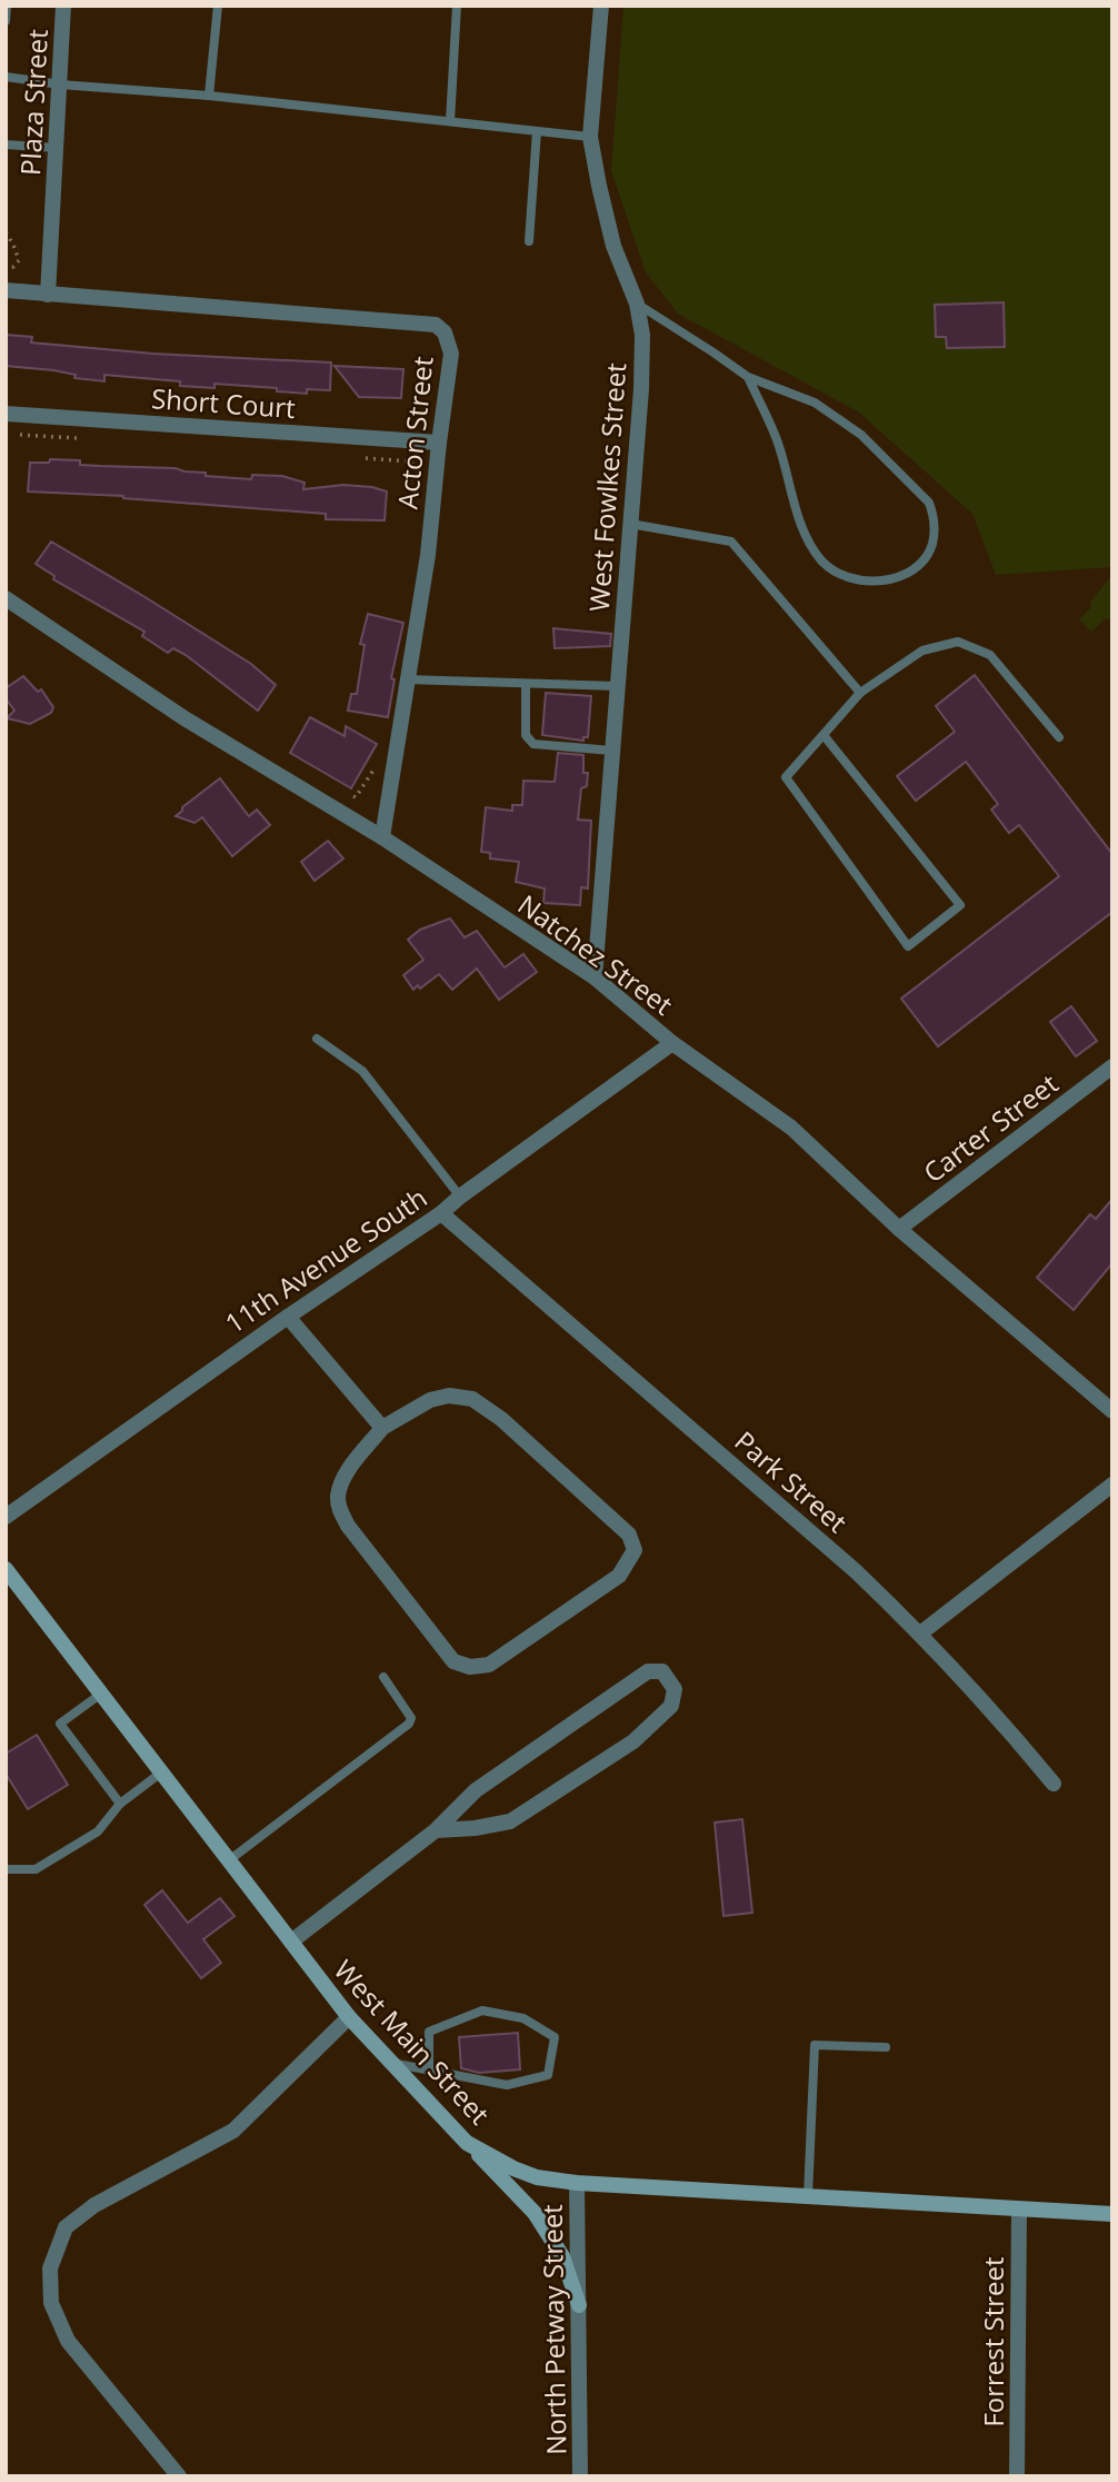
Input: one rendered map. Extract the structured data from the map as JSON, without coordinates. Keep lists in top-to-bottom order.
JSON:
{
  "streets": {
    "main road": ["West Main Street"],
    "street": [
      "Plaza Street",
      "Short Court",
      "Acton Street",
      "West Fowlkes Street",
      "Natchez Street",
      "Carter Street",
      "11th Avenue South",
      "Park Street",
      "North Petway Street",
      "Forrest Street"
    ]
  },
  "crossings": [
    ["Plaza Street", "Acton Street"],
    ["Short Court", "Acton Street"],
    ["Acton Street", "Natchez Street"],
    ["West Fowlkes Street", "Natchez Street"],
    ["Natchez Street", "Carter Street"],
    ["Natchez Street", "11th Avenue South"],
    ["11th Avenue South", "Park Street"],
    ["West Main Street", "North Petway Street"],
    ["West Main Street", "Forrest Street"]
  ]
}
